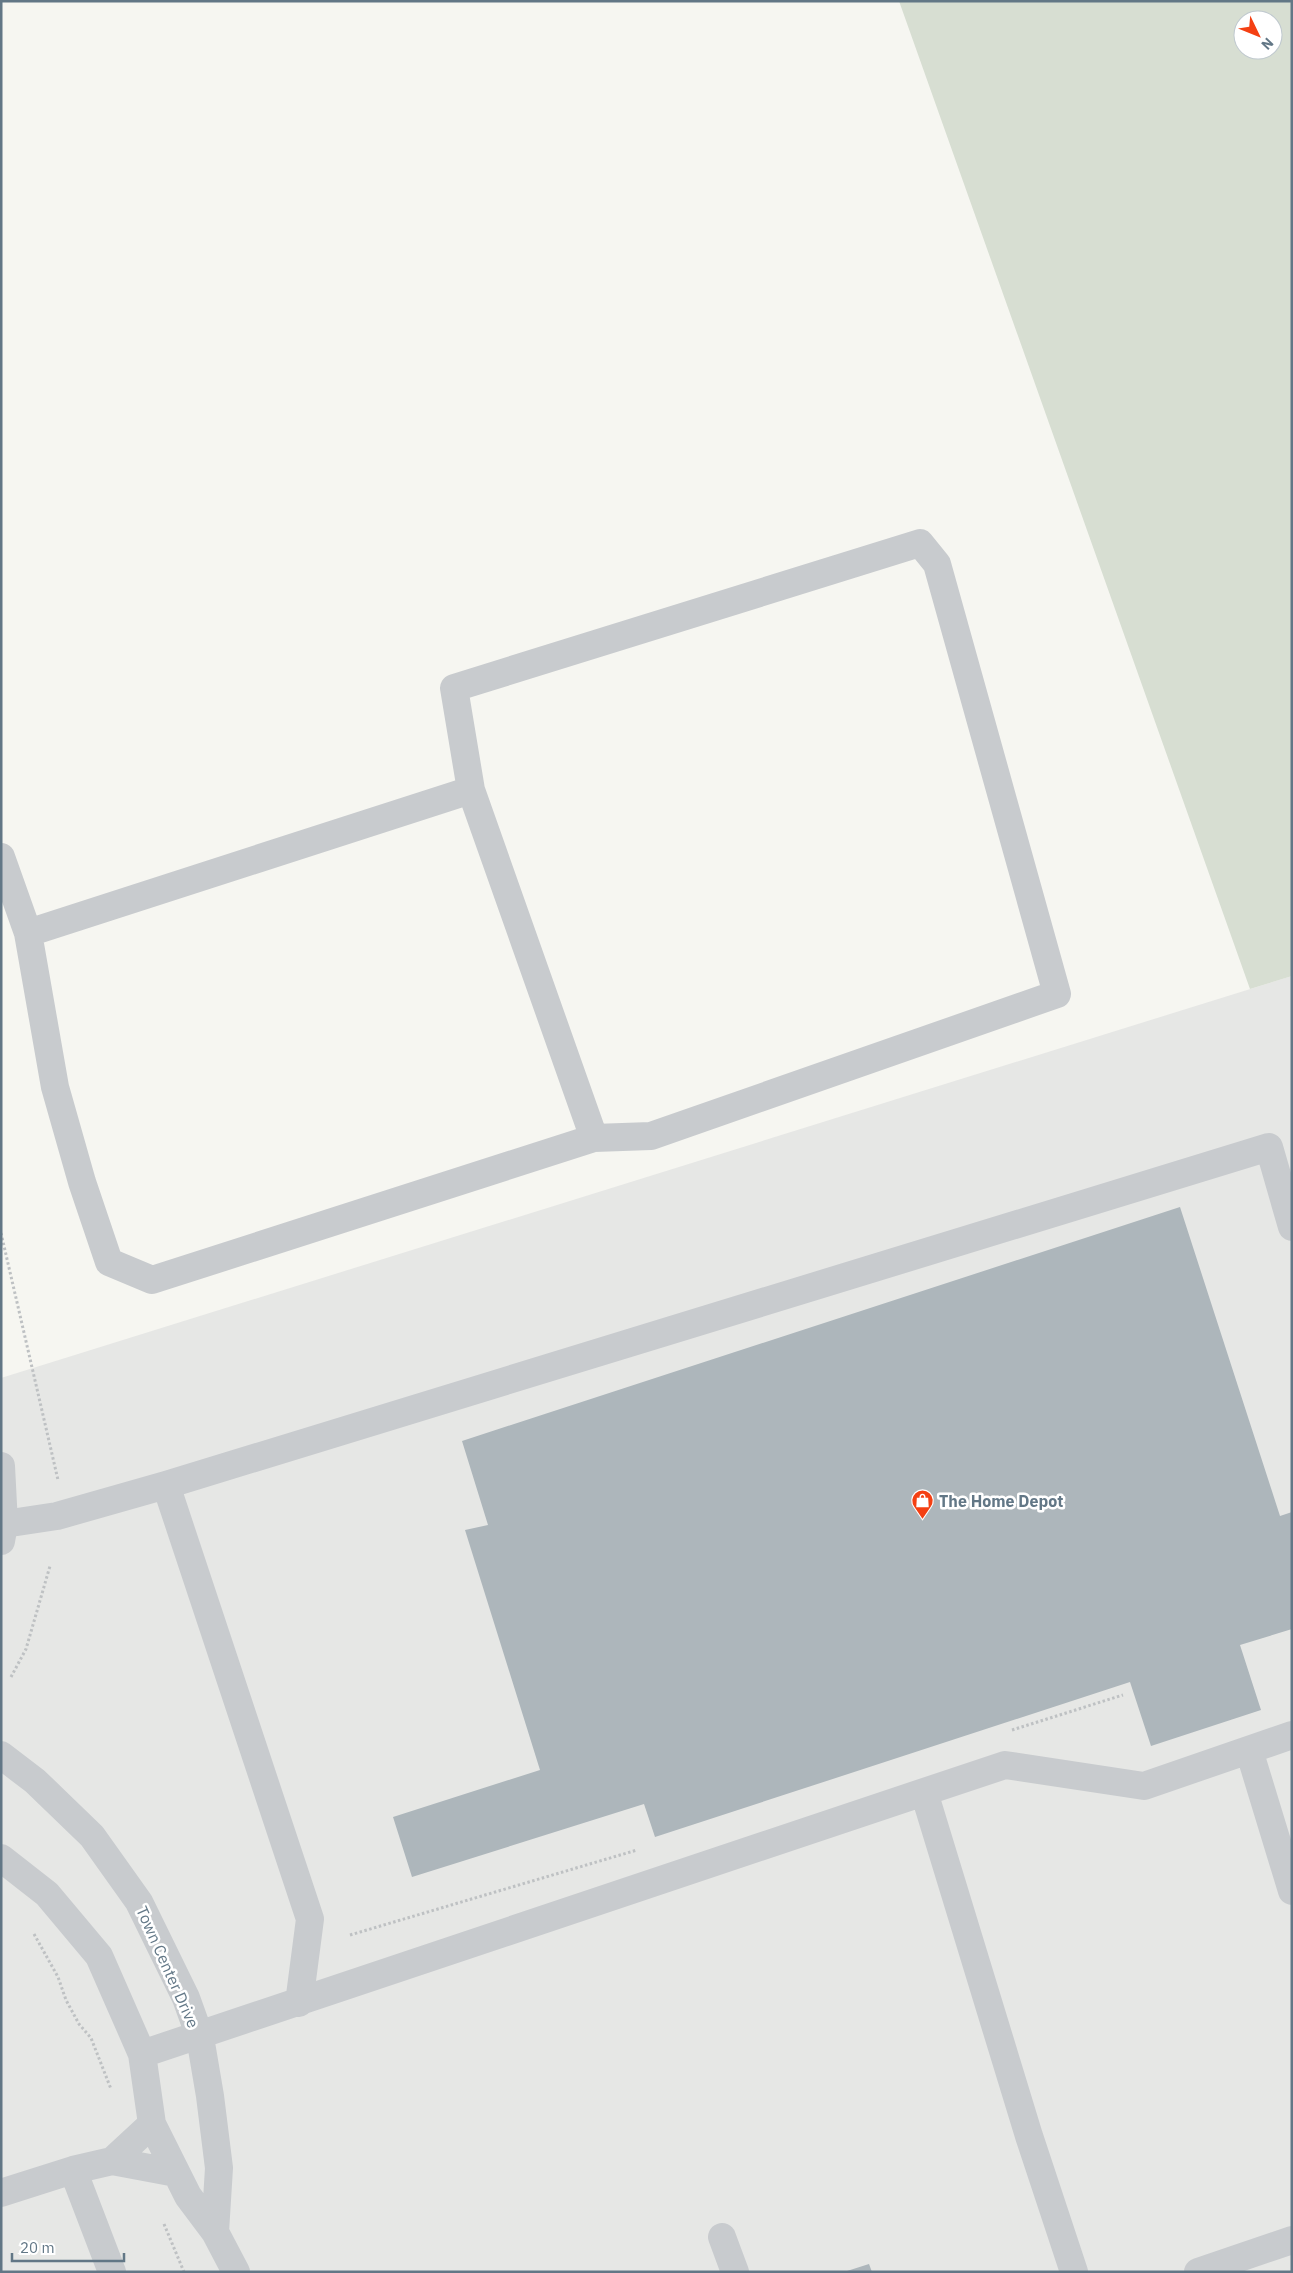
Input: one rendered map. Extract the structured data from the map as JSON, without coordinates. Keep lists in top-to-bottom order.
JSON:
{
  "streets": {
    "street": ["Town Center Drive"]
  },
  "places": {
    "shop": ["The Home Depot"]
  },
  "scale_bar": "20 m",
  "north": "bottom right"
}
